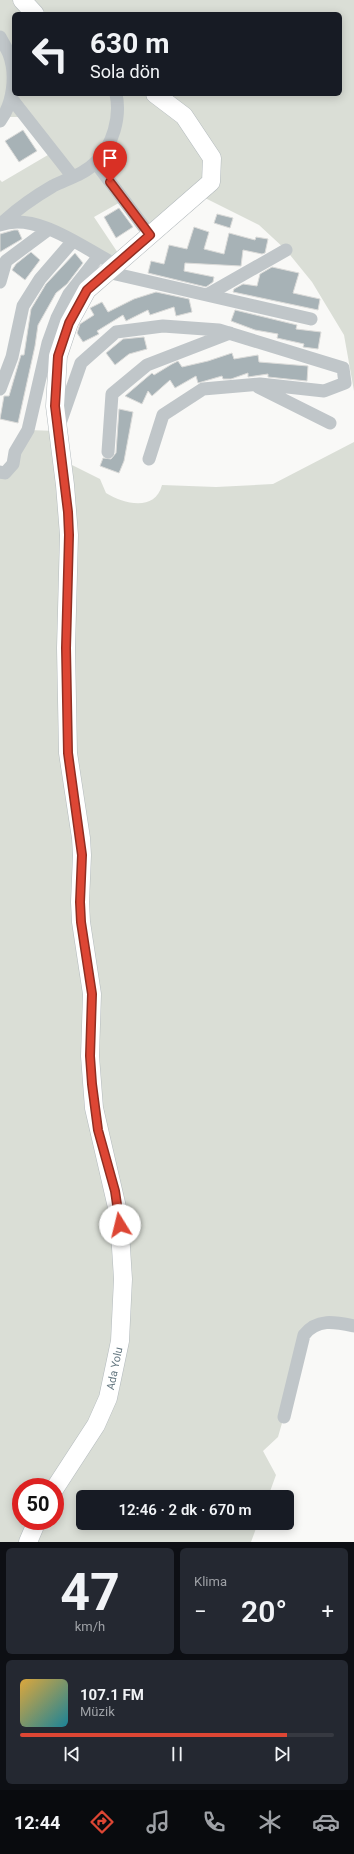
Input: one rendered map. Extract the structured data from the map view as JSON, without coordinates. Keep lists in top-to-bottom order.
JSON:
{
  "streets": {
    "main road": ["Ada Yolu"]
  },
  "page": {
    "turn": ["630 m", "Sola dön"],
    "limit": "50",
    "trip": "12:46 · 2 dk · 670 m",
    "tile": [
      ["47", "km/h"],
      "Klima"
    ],
    "heat": ["−", "20°", "+"],
    "song": ["107.1 FM", "Müzik"],
    "tabs": "12:44"
  }
}
